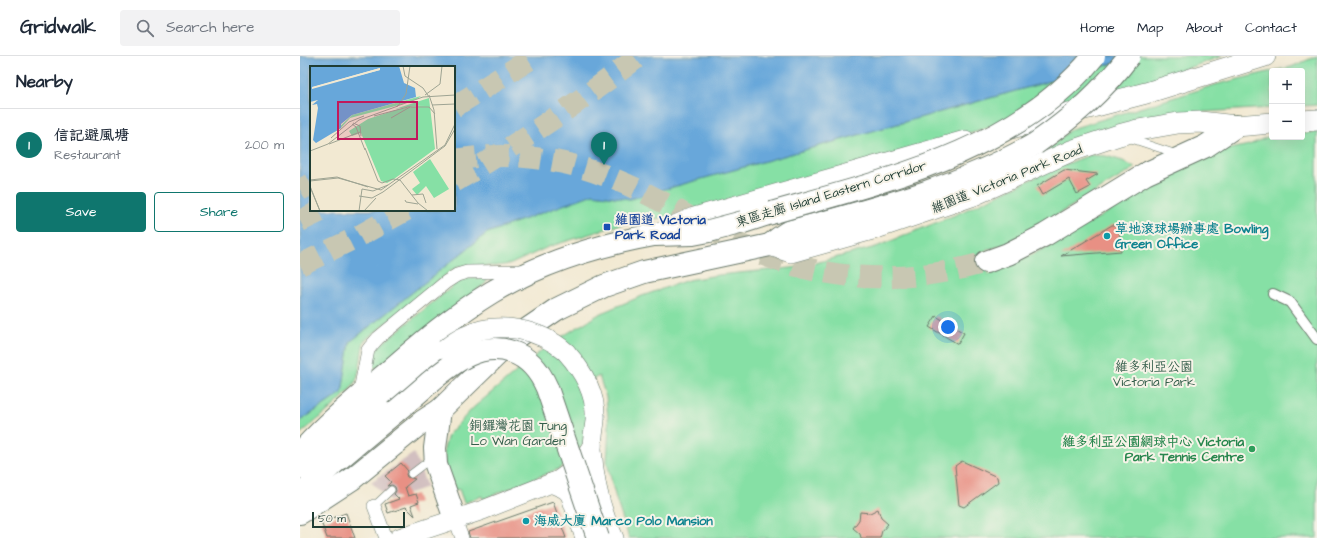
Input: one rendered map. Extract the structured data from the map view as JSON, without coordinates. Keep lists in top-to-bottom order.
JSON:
{
  "streets": {
    "highway": ["東區走廊 Island Eastern Corridor"],
    "main road": ["維園道 Victoria Park Road"]
  },
  "crossings": [
    ["維園道 Victoria Park Road", "東區走廊 Island Eastern Corridor"]
  ],
  "parks": ["維多利亞公園 Victoria Park", "銅鑼灣花園 Tung Lo Wan Garden"],
  "places": {
    "transit": ["維園道 Victoria Park Road"],
    "other": ["草地滾球場辦事處 Bowling Green Office", "維多利亞公園網球中心 Victoria Park Tennis Centre", "海威大廈 Marco Polo Mansion"]
  },
  "scale_bar": "50 m",
  "page": {
    "header": "Gridwalk",
    "search": "Search here",
    "nav": [
      "Home",
      "Map",
      "About",
      "Contact"
    ],
    "heading": "Nearby",
    "map_buttons": ["+", "−"],
    "list": [
      {
        "mark": "1",
        "name": "信記避風塘",
        "note": "Restaurant",
        "value": "200 m"
      }
    ],
    "pins": "1",
    "buttons": ["Save", "Share"],
    "scale": "50 m"
  }
}
